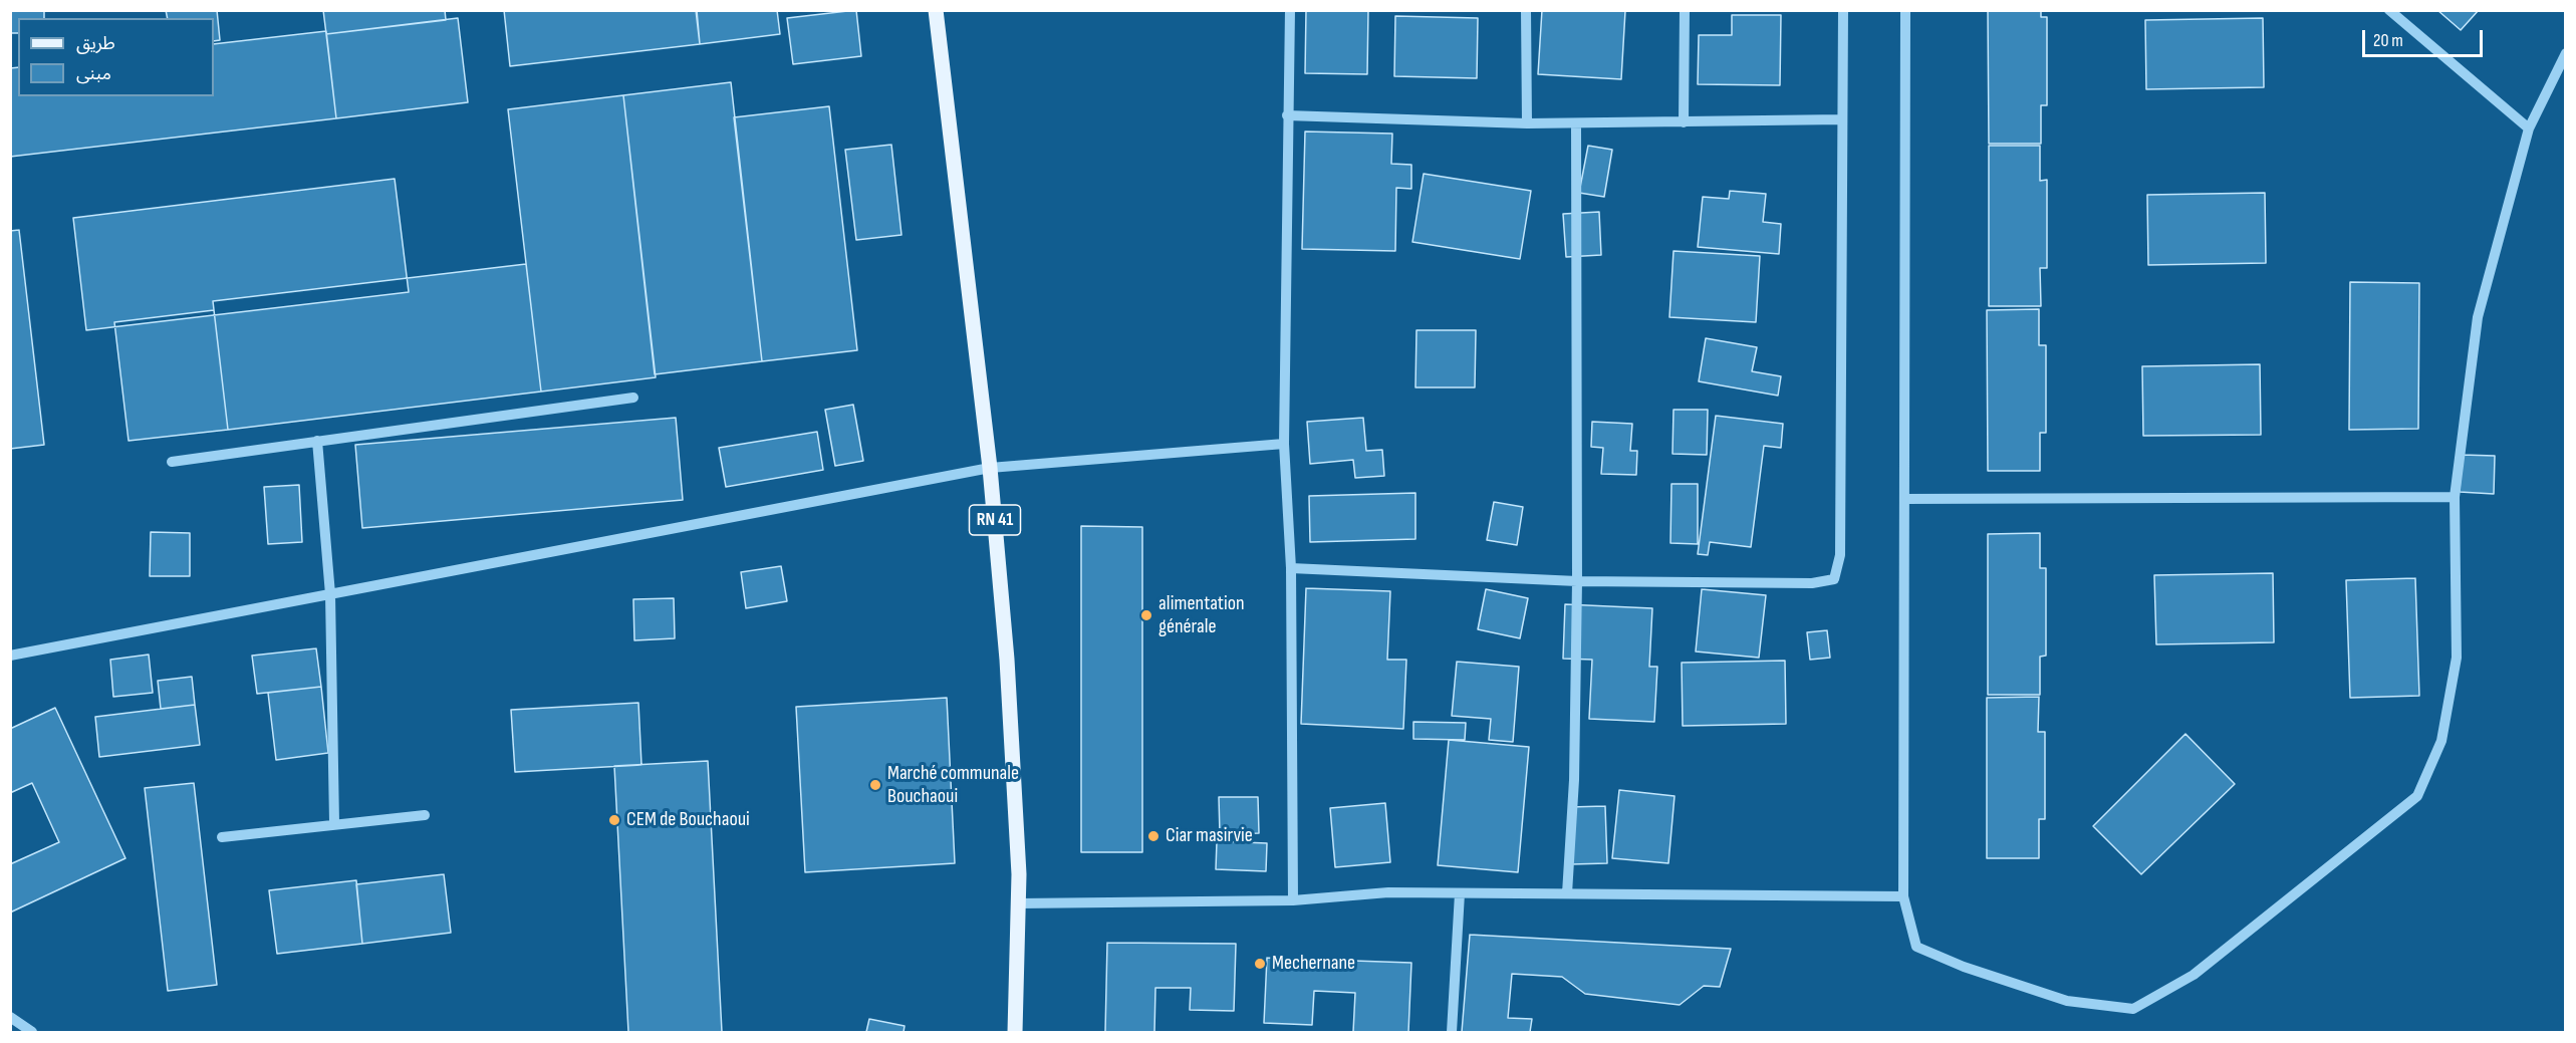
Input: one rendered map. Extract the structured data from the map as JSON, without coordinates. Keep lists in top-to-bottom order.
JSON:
{
  "streets": {
    "main road": ["RN 41"]
  },
  "places": [
    "alimentation générale",
    "Marché communale Bouchaoui",
    "CEM de Bouchaoui",
    "Ciar masirvie",
    "Mechernane"
  ],
  "legend": ["طريق", "مبنى"],
  "scale_bar": "20 m"
}
